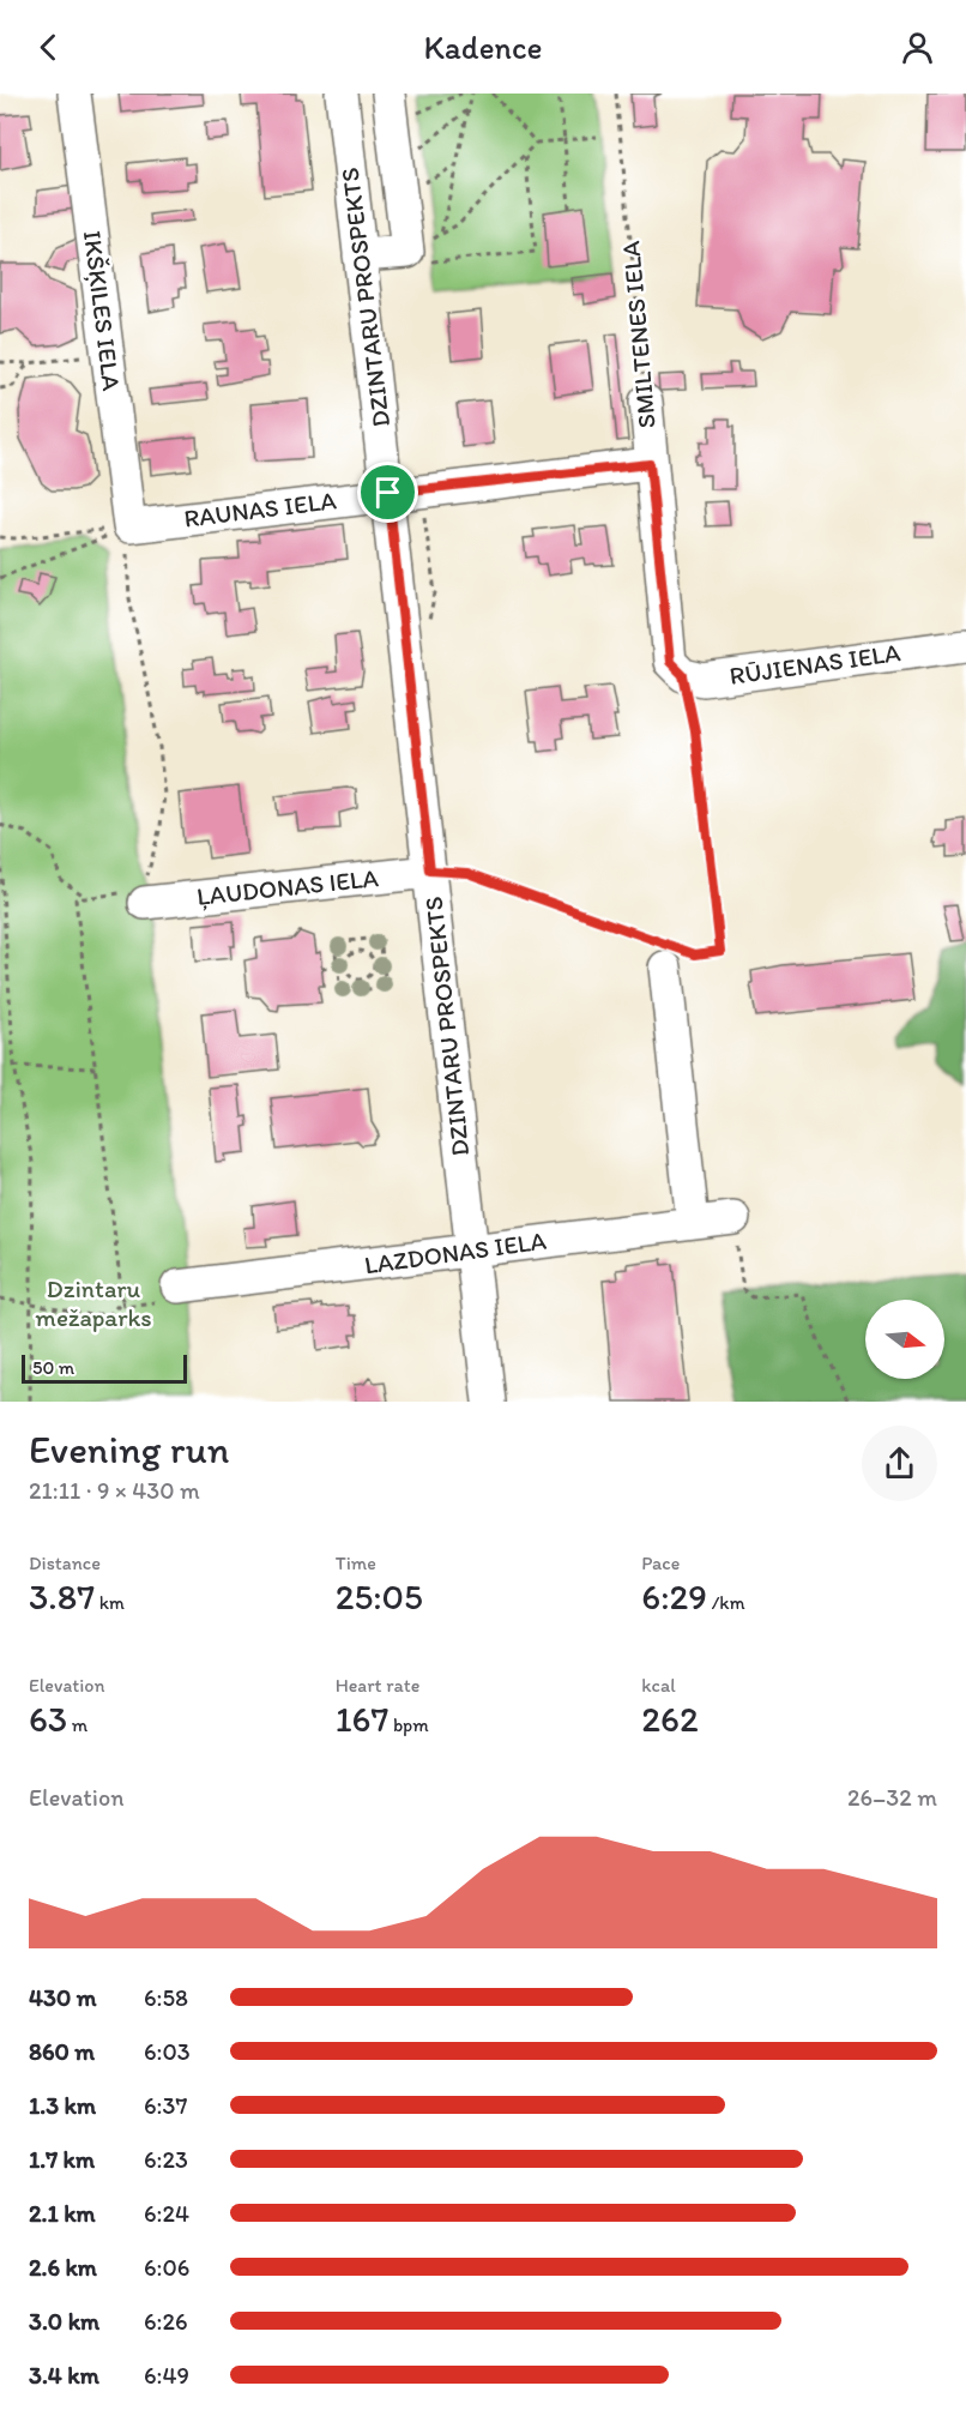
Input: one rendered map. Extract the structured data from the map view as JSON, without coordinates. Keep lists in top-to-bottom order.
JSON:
{
  "streets": {
    "street": [
      "DZINTARU PROSPEKTS",
      "IKŠĶILES IELA",
      "SMILTENES IELA",
      "RAUNAS IELA",
      "RŪJIENAS IELA",
      "ĻAUDONAS IELA",
      "LAZDONAS IELA"
    ]
  },
  "crossings": [
    ["DZINTARU PROSPEKTS", "RAUNAS IELA"],
    ["DZINTARU PROSPEKTS", "ĻAUDONAS IELA"],
    ["DZINTARU PROSPEKTS", "LAZDONAS IELA"],
    ["IKŠĶILES IELA", "RAUNAS IELA"],
    ["SMILTENES IELA", "RAUNAS IELA"],
    ["SMILTENES IELA", "RŪJIENAS IELA"]
  ],
  "parks": ["Dzintaru mežaparks"],
  "scale_bar": "50 m",
  "north": "right",
  "page": {
    "header": "Kadence",
    "scale": "50 m",
    "heading": ["Evening run", "21:11 · 9 × 430 m"],
    "stats": [
      ["Distance", "3.87 km"],
      ["Time", "25:05"],
      ["Pace", "6:29 /km"],
      ["Elevation", "63 m"],
      ["Heart rate", "167 bpm"],
      ["kcal", "262"]
    ],
    "chart": ["Elevation", "26–32 m"],
    "list": [
      {
        "name": "430 m",
        "note": "6:58"
      },
      {
        "name": "860 m",
        "note": "6:03"
      },
      {
        "name": "1.3 km",
        "note": "6:37"
      },
      {
        "name": "1.7 km",
        "note": "6:23"
      },
      {
        "name": "2.1 km",
        "note": "6:24"
      },
      {
        "name": "2.6 km",
        "note": "6:06"
      },
      {
        "name": "3.0 km",
        "note": "6:26"
      },
      {
        "name": "3.4 km",
        "note": "6:49"
      }
    ]
  }
}
